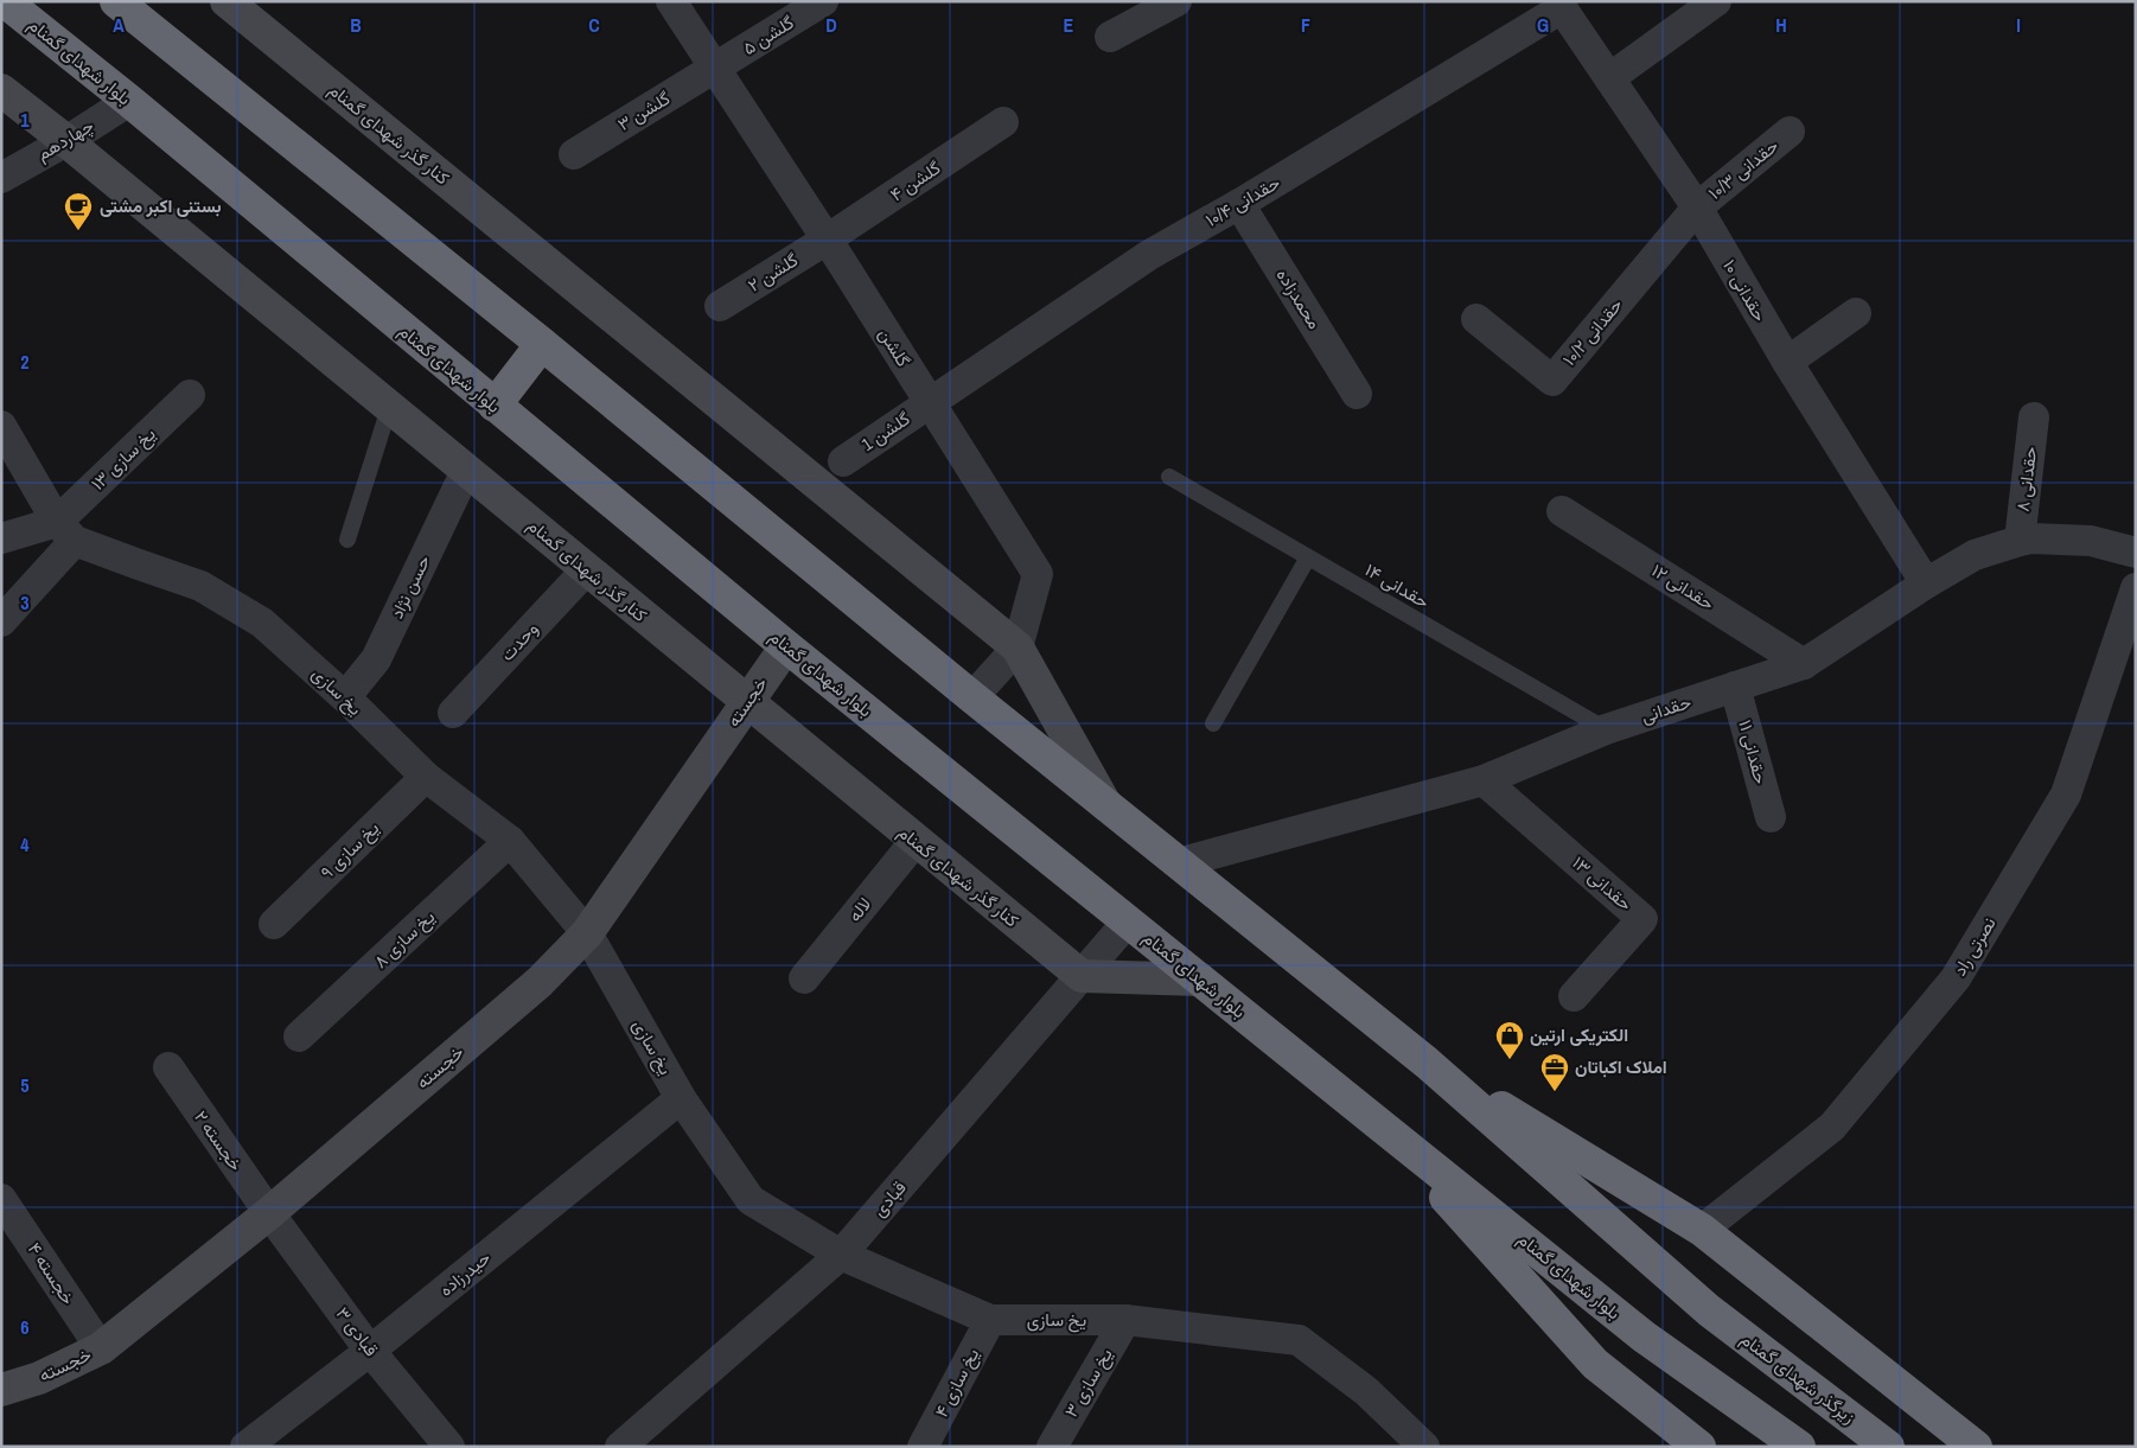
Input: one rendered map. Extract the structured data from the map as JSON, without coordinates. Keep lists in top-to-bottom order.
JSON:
{
  "streets": {
    "highway": ["بلوار شهدای گمنام", "زیرگذر شهدای گمنام"],
    "street": [
      "گلشن ۵",
      "گلشن ۳",
      "کنار گذر شهدای گمنام",
      "چهاردهم",
      "حقدانی ۱۰/۳",
      "گلشن ۴",
      "حقدانی ۱۰/۴",
      "گلشن ۲",
      "حقدانی ۱۰",
      "محمدزاده",
      "حقدانی ۱۰/۲",
      "گلشن",
      "گلشن 1",
      "یخ سازی ۱۳",
      "حقدانی ۸",
      "حسن نژاد",
      "حقدانی ۱۲",
      "وحدت",
      "یخ سازی",
      "خجسته",
      "حقدانی",
      "حقدانی ۱۱",
      "یخ سازی ۹",
      "حقدانی ۱۳",
      "لاله",
      "یخ سازی ۸",
      "نصرتی راد",
      "خجسته ۲",
      "قبادی",
      "خجسته ۴",
      "حیدرزاده",
      "قبادی ۳",
      "یخ سازی ۴",
      "یخ سازی ۳"
    ],
    "lane": ["حقدانی ۱۴"]
  },
  "crossings": [
    ["گلشن ۵", "گلشن ۳"],
    ["گلشن ۵", "گلشن"],
    ["بلوار شهدای گمنام", "چهاردهم"],
    ["بلوار شهدای گمنام", "خجسته"],
    ["بلوار شهدای گمنام", "قبادی"],
    ["گلشن ۳", "گلشن"],
    ["کنار گذر شهدای گمنام", "چهاردهم"],
    ["کنار گذر شهدای گمنام", "گلشن"],
    ["کنار گذر شهدای گمنام", "حسن نژاد"],
    ["کنار گذر شهدای گمنام", "وحدت"],
    ["کنار گذر شهدای گمنام", "خجسته"],
    ["کنار گذر شهدای گمنام", "لاله"],
    ["کنار گذر شهدای گمنام", "قبادی"],
    ["حقدانی ۱۰/۳", "حقدانی ۱۰"],
    ["حقدانی ۱۰/۳", "حقدانی ۱۰/۲"],
    ["گلشن ۴", "گلشن ۲"],
    ["گلشن ۴", "گلشن"],
    ["حقدانی ۱۰/۴", "حقدانی ۱۰"],
    ["حقدانی ۱۰/۴", "محمدزاده"],
    ["حقدانی ۱۰/۴", "گلشن"],
    ["حقدانی ۱۰/۴", "گلشن 1"],
    ["گلشن ۲", "گلشن"],
    ["حقدانی ۱۰", "حقدانی ۱۰/۲"],
    ["حقدانی ۱۰", "حقدانی"],
    ["گلشن", "گلشن 1"],
    ["یخ سازی ۱۳", "یخ سازی"],
    ["حقدانی ۸", "حقدانی"],
    ["حقدانی ۱۴", "حقدانی"],
    ["حسن نژاد", "یخ سازی"],
    ["حقدانی ۱۲", "حقدانی"],
    ["یخ سازی", "خجسته"],
    ["یخ سازی", "یخ سازی ۹"],
    ["یخ سازی", "یخ سازی ۸"],
    ["یخ سازی", "قبادی"],
    ["یخ سازی", "حیدرزاده"],
    ["یخ سازی", "یخ سازی ۴"],
    ["یخ سازی", "یخ سازی ۳"],
    ["خجسته", "خجسته ۲"],
    ["خجسته", "خجسته ۴"],
    ["خجسته", "قبادی ۳"],
    ["حقدانی", "حقدانی ۱۱"],
    ["حقدانی", "حقدانی ۱۳"],
    ["خجسته ۲", "قبادی ۳"],
    ["حیدرزاده", "قبادی ۳"]
  ],
  "places": {
    "cafe": ["بستنی اکبر مشتی"],
    "shop": ["الکتریکی ارتین"],
    "office": ["املاک اکباتان"]
  },
  "grid": {
    "columns": [
      "A",
      "B",
      "C",
      "D",
      "E",
      "F",
      "G",
      "H",
      "I"
    ],
    "rows": [
      "1",
      "2",
      "3",
      "4",
      "5",
      "6"
    ]
  }
}
